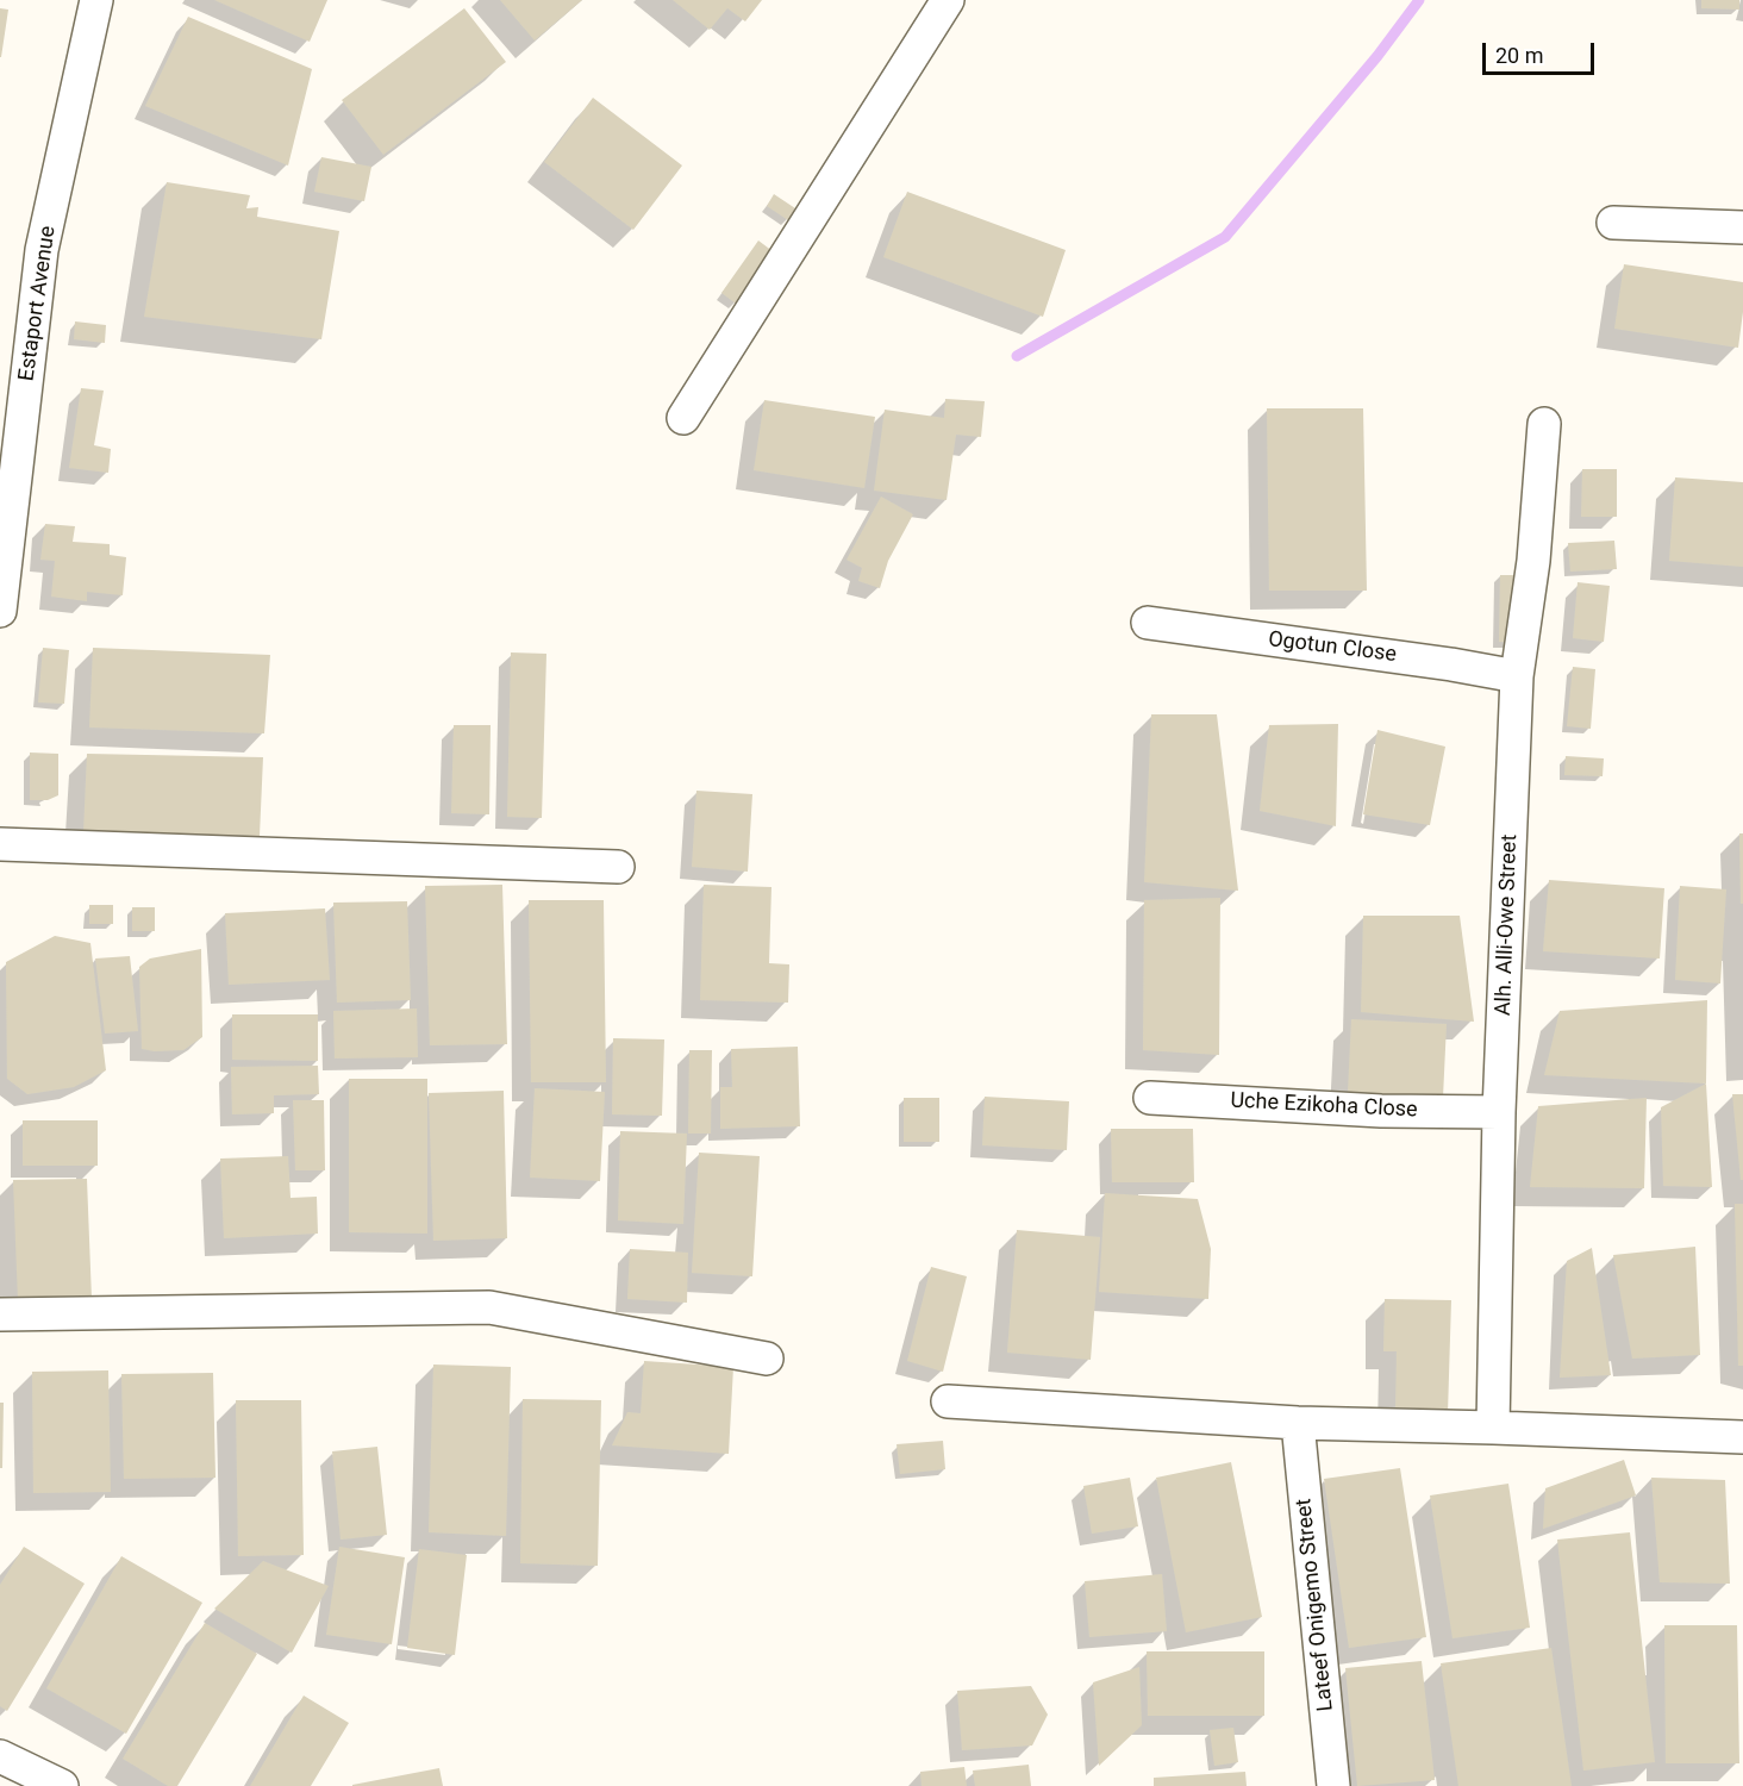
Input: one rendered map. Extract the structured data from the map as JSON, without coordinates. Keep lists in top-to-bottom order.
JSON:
{
  "streets": {
    "street": [
      "Estaport Avenue",
      "Ogotun Close",
      "Alh. Alli-Owe Street",
      "Uche Ezikoha Close",
      "Lateef Onigemo Street"
    ]
  },
  "crossings": [
    ["Ogotun Close", "Alh. Alli-Owe Street"],
    ["Alh. Alli-Owe Street", "Uche Ezikoha Close"]
  ],
  "scale_bar": "20 m"
}
